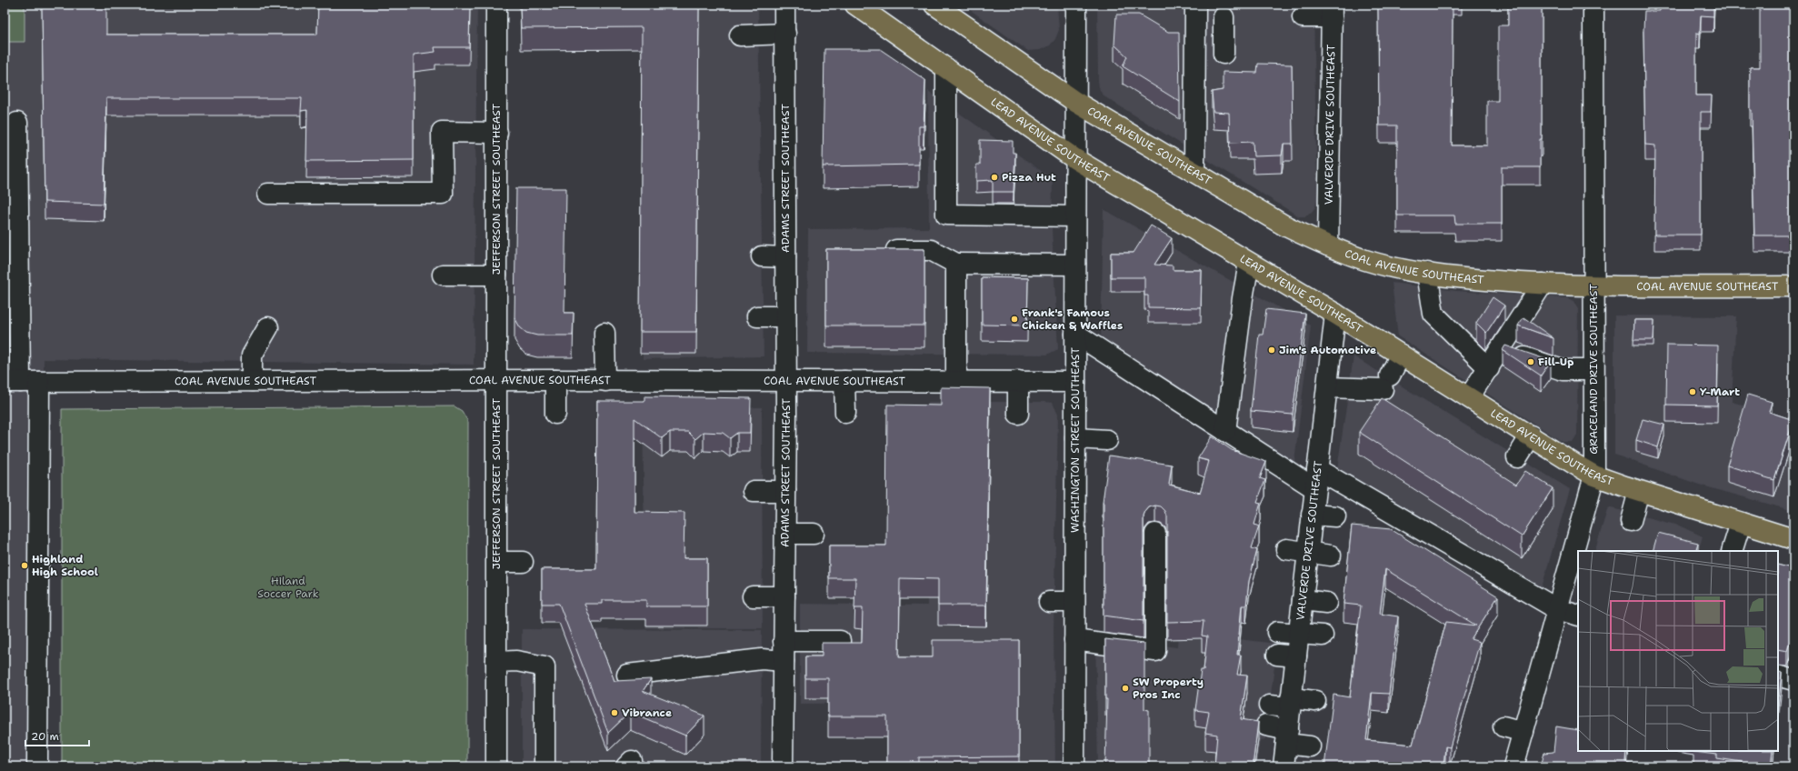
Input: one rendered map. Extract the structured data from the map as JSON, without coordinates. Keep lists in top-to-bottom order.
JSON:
{
  "streets": {
    "main road": ["LEAD AVENUE SOUTHEAST", "COAL AVENUE SOUTHEAST"],
    "street": [
      "VALVERDE DRIVE SOUTHEAST",
      "ADAMS STREET SOUTHEAST",
      "JEFFERSON STREET SOUTHEAST",
      "GRACELAND DRIVE SOUTHEAST",
      "WASHINGTON STREET SOUTHEAST"
    ]
  },
  "crossings": [
    ["VALVERDE DRIVE SOUTHEAST", "LEAD AVENUE SOUTHEAST"],
    ["VALVERDE DRIVE SOUTHEAST", "COAL AVENUE SOUTHEAST"],
    ["LEAD AVENUE SOUTHEAST", "GRACELAND DRIVE SOUTHEAST"],
    ["LEAD AVENUE SOUTHEAST", "WASHINGTON STREET SOUTHEAST"],
    ["COAL AVENUE SOUTHEAST", "ADAMS STREET SOUTHEAST"],
    ["COAL AVENUE SOUTHEAST", "JEFFERSON STREET SOUTHEAST"],
    ["COAL AVENUE SOUTHEAST", "GRACELAND DRIVE SOUTHEAST"],
    ["COAL AVENUE SOUTHEAST", "WASHINGTON STREET SOUTHEAST"]
  ],
  "parks": ["Hiland Soccer Park"],
  "places": [
    "Pizza Hut",
    "Frank's Famous Chicken & Waffles",
    "Jim's Automotive",
    "Fill-Up",
    "Y-Mart",
    "Highland High School",
    "SW Property Pros Inc",
    "Vibrance"
  ],
  "scale_bar": "20 m"
}
